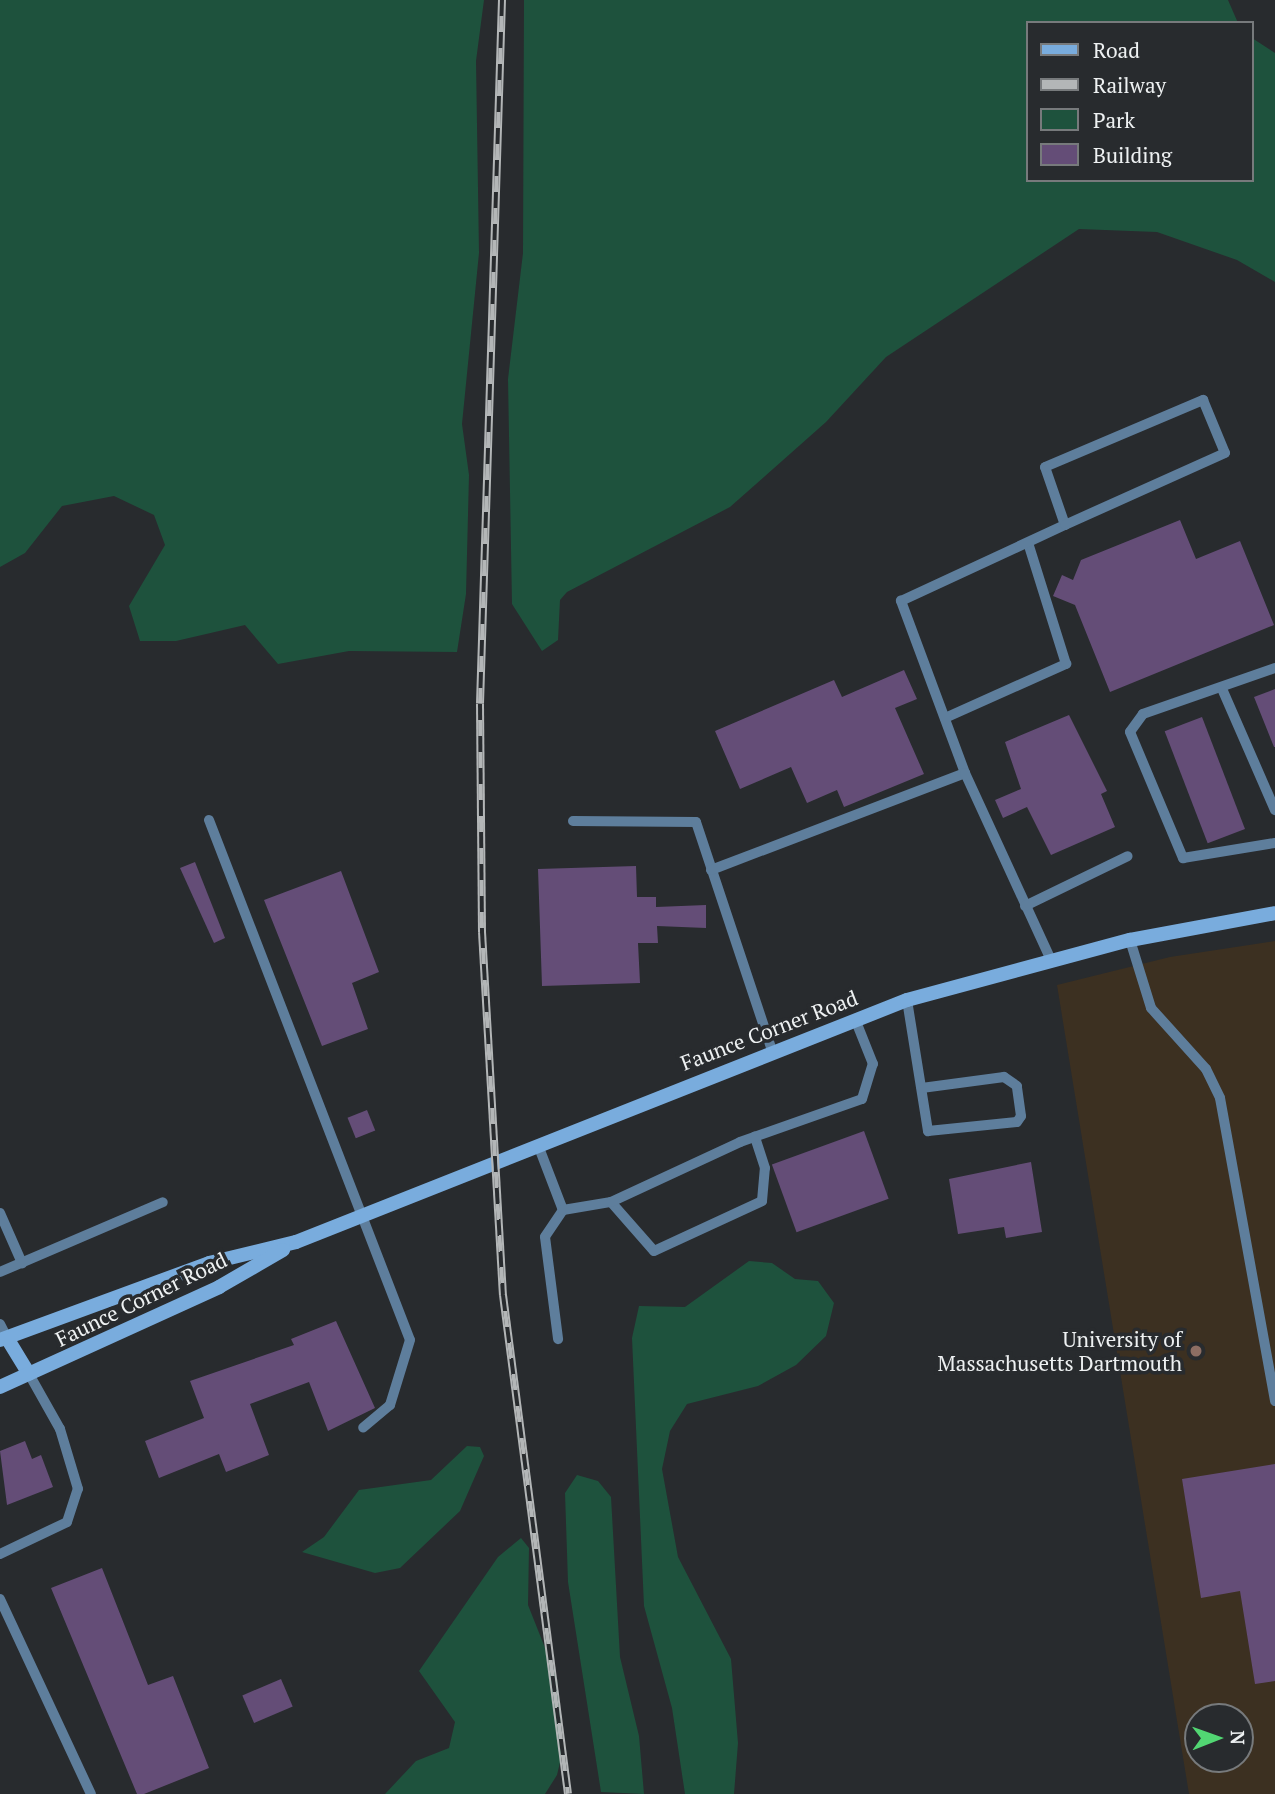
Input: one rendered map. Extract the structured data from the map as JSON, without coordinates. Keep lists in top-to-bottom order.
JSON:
{
  "streets": {
    "main road": ["Faunce Corner Road"]
  },
  "places": ["University of Massachusetts Dartmouth"],
  "legend": [
    "Road",
    "Railway",
    "Park",
    "Building"
  ],
  "north": "right"
}
